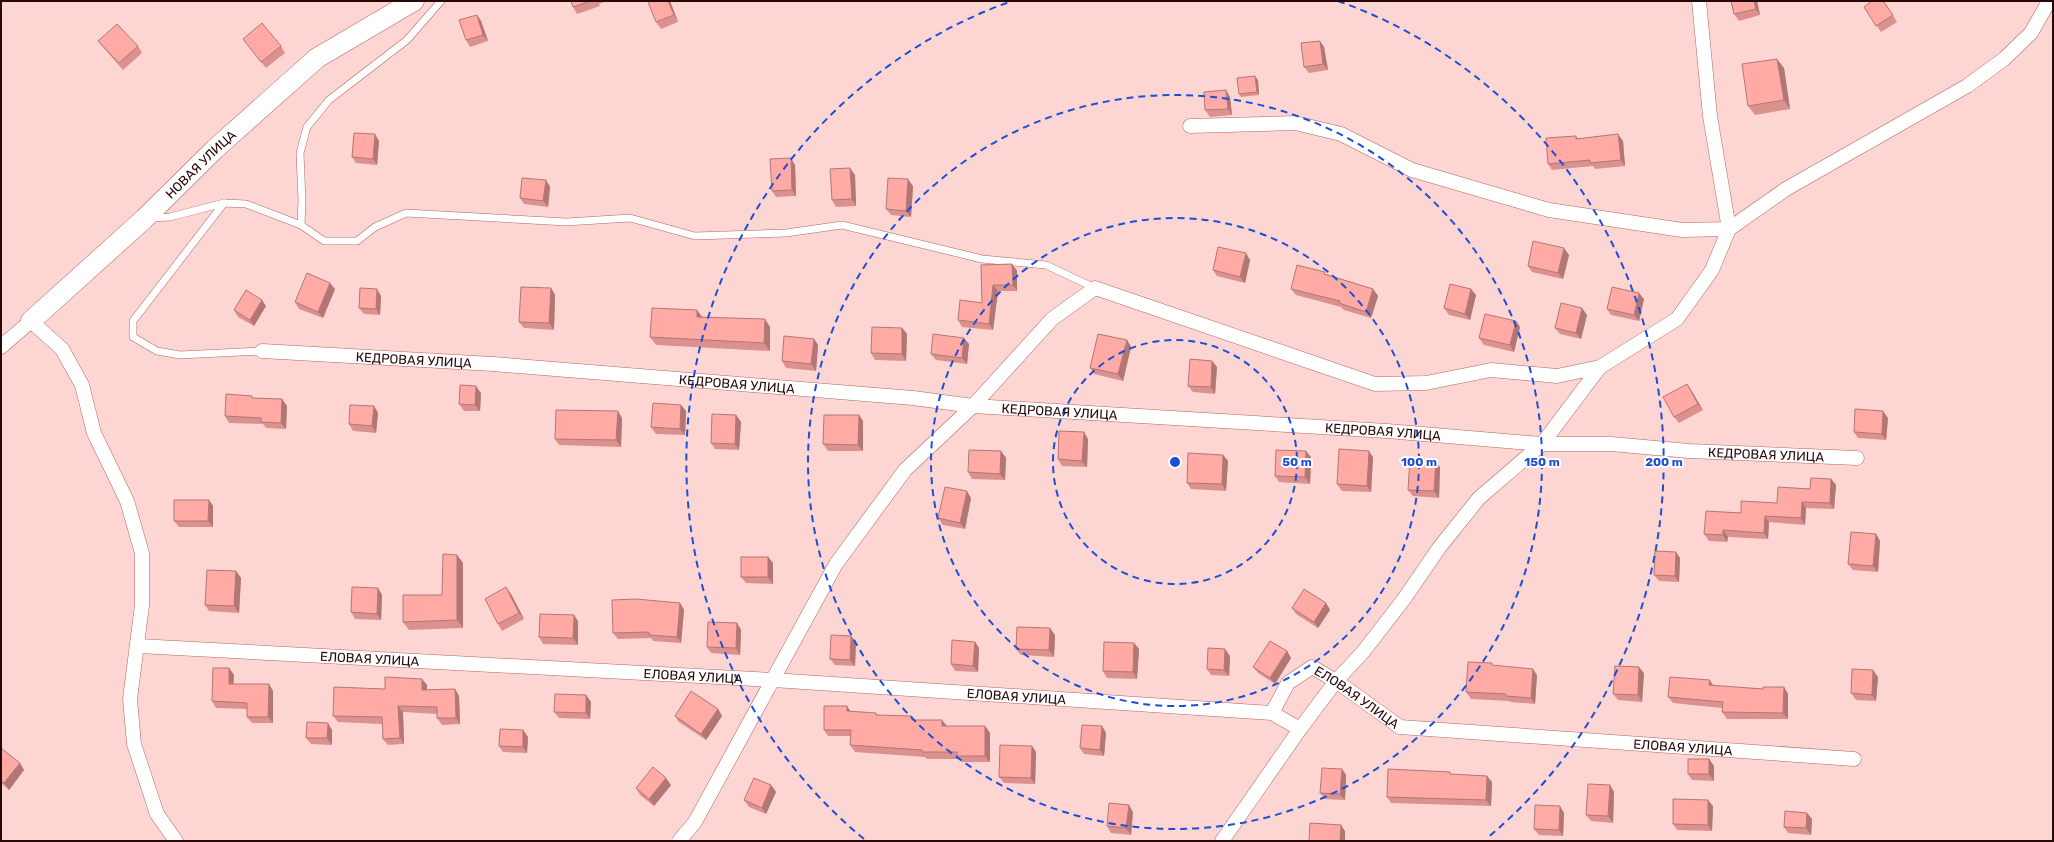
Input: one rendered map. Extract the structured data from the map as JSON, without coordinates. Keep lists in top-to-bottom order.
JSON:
{
  "streets": {
    "street": ["НОВАЯ УЛИЦА", "КЕДРОВАЯ УЛИЦА", "ЕЛОВАЯ УЛИЦА"]
  },
  "rings": [
    "50 m",
    "100 m",
    "150 m",
    "200 m"
  ]
}
